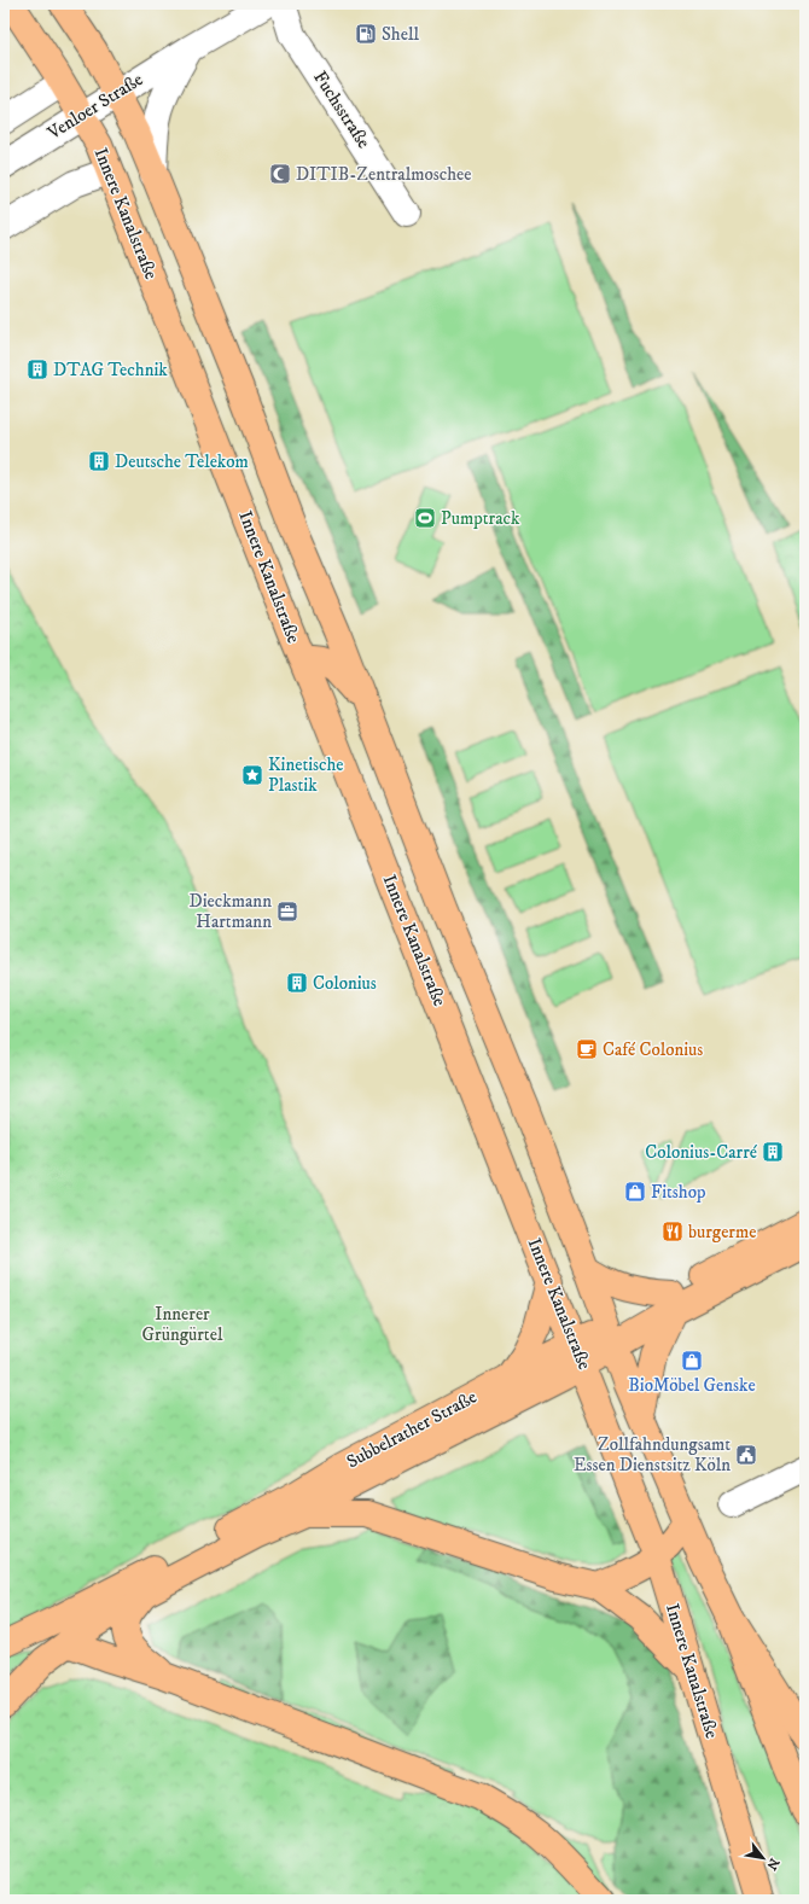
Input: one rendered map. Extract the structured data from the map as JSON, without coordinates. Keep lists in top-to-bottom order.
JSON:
{
  "streets": {
    "main road": ["Innere Kanalstraße", "Subbelrather Straße"],
    "street": ["Venloer Straße", "Fuchsstraße"]
  },
  "crossings": [
    ["Venloer Straße", "Innere Kanalstraße"],
    ["Innere Kanalstraße", "Subbelrather Straße"]
  ],
  "parks": ["Innerer Grüngürtel"],
  "places": {
    "fuel station": ["Shell"],
    "mosque": ["DITIB-Zentralmoschee"],
    "building": [
      "DTAG Technik",
      "Deutsche Telekom",
      "Colonius",
      "Colonius-Carré"
    ],
    "sports": ["Pumptrack"],
    "place": ["Kinetische Plastik"],
    "office": ["Dieckmann Hartmann"],
    "cafe": ["Café Colonius"],
    "shop": ["Fitshop", "BioMöbel Genske"],
    "restaurant": ["burgerme"],
    "public building": ["Zollfahndungsamt Essen Dienstsitz Köln"]
  },
  "north": "bottom right"
}
